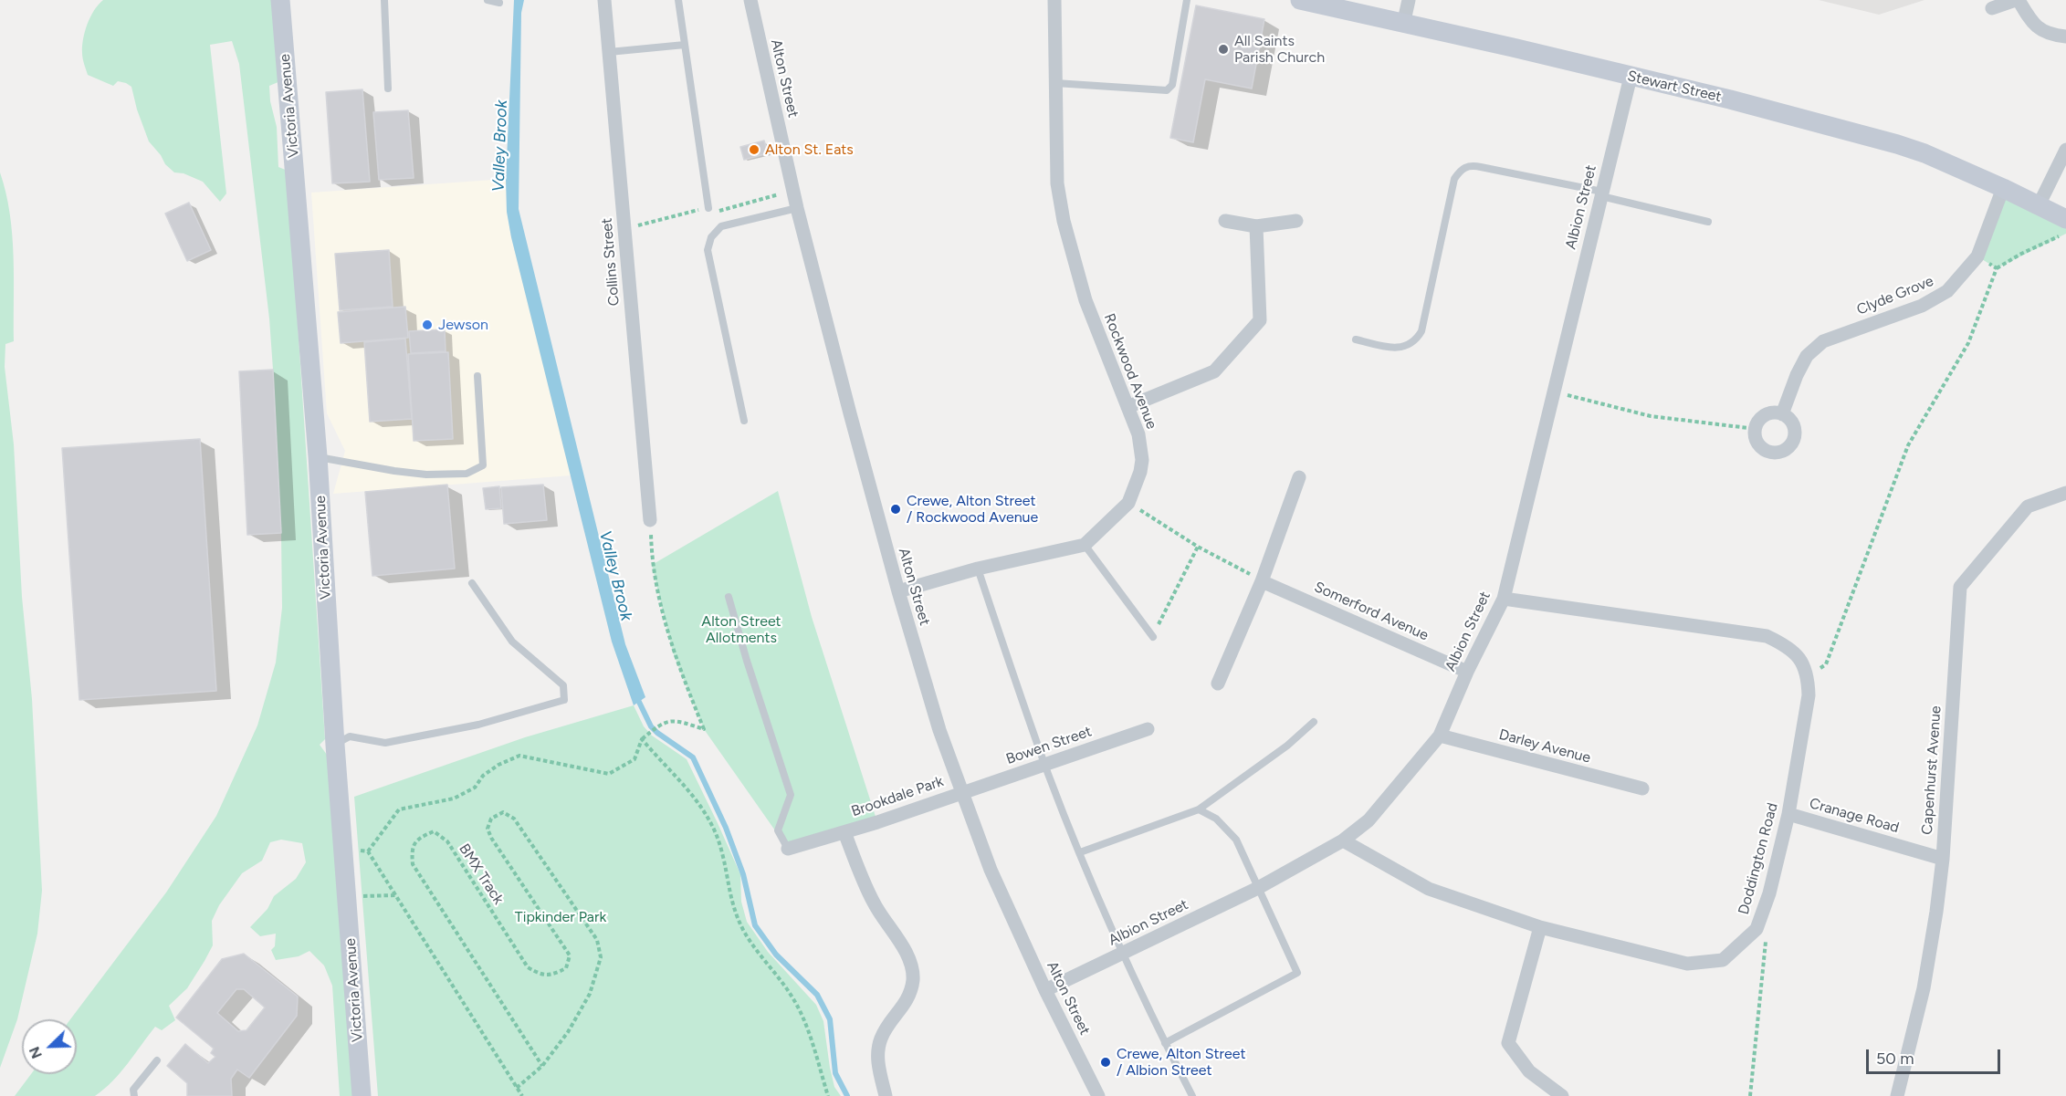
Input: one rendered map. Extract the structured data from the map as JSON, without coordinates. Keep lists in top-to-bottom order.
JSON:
{
  "streets": {
    "street": [
      "Alton Street",
      "Stewart Street",
      "Victoria Avenue",
      "Albion Street",
      "Collins Street",
      "Clyde Grove",
      "Rockwood Avenue",
      "Somerford Avenue",
      "Bowen Street",
      "Darley Avenue",
      "Capenhurst Avenue",
      "Brookdale Park",
      "Cranage Road",
      "Doddington Road"
    ],
    "path": ["BMX Track"]
  },
  "crossings": [
    ["Alton Street", "Albion Street"],
    ["Alton Street", "Bowen Street"],
    ["Alton Street", "Brookdale Park"],
    ["Stewart Street", "Albion Street"],
    ["Stewart Street", "Clyde Grove"],
    ["Albion Street", "Somerford Avenue"],
    ["Albion Street", "Darley Avenue"],
    ["Albion Street", "Doddington Road"],
    ["Bowen Street", "Brookdale Park"],
    ["Capenhurst Avenue", "Cranage Road"],
    ["Cranage Road", "Doddington Road"]
  ],
  "water": ["Valley Brook"],
  "parks": ["Alton Street Allotments", "Tipkinder Park"],
  "places": [
    "All Saints Parish Church",
    "Alton St. Eats",
    "Jewson",
    "Crewe, Alton Street / Rockwood Avenue",
    "Crewe, Alton Street / Albion Street"
  ],
  "scale_bar": "50 m",
  "north": "bottom left"
}
